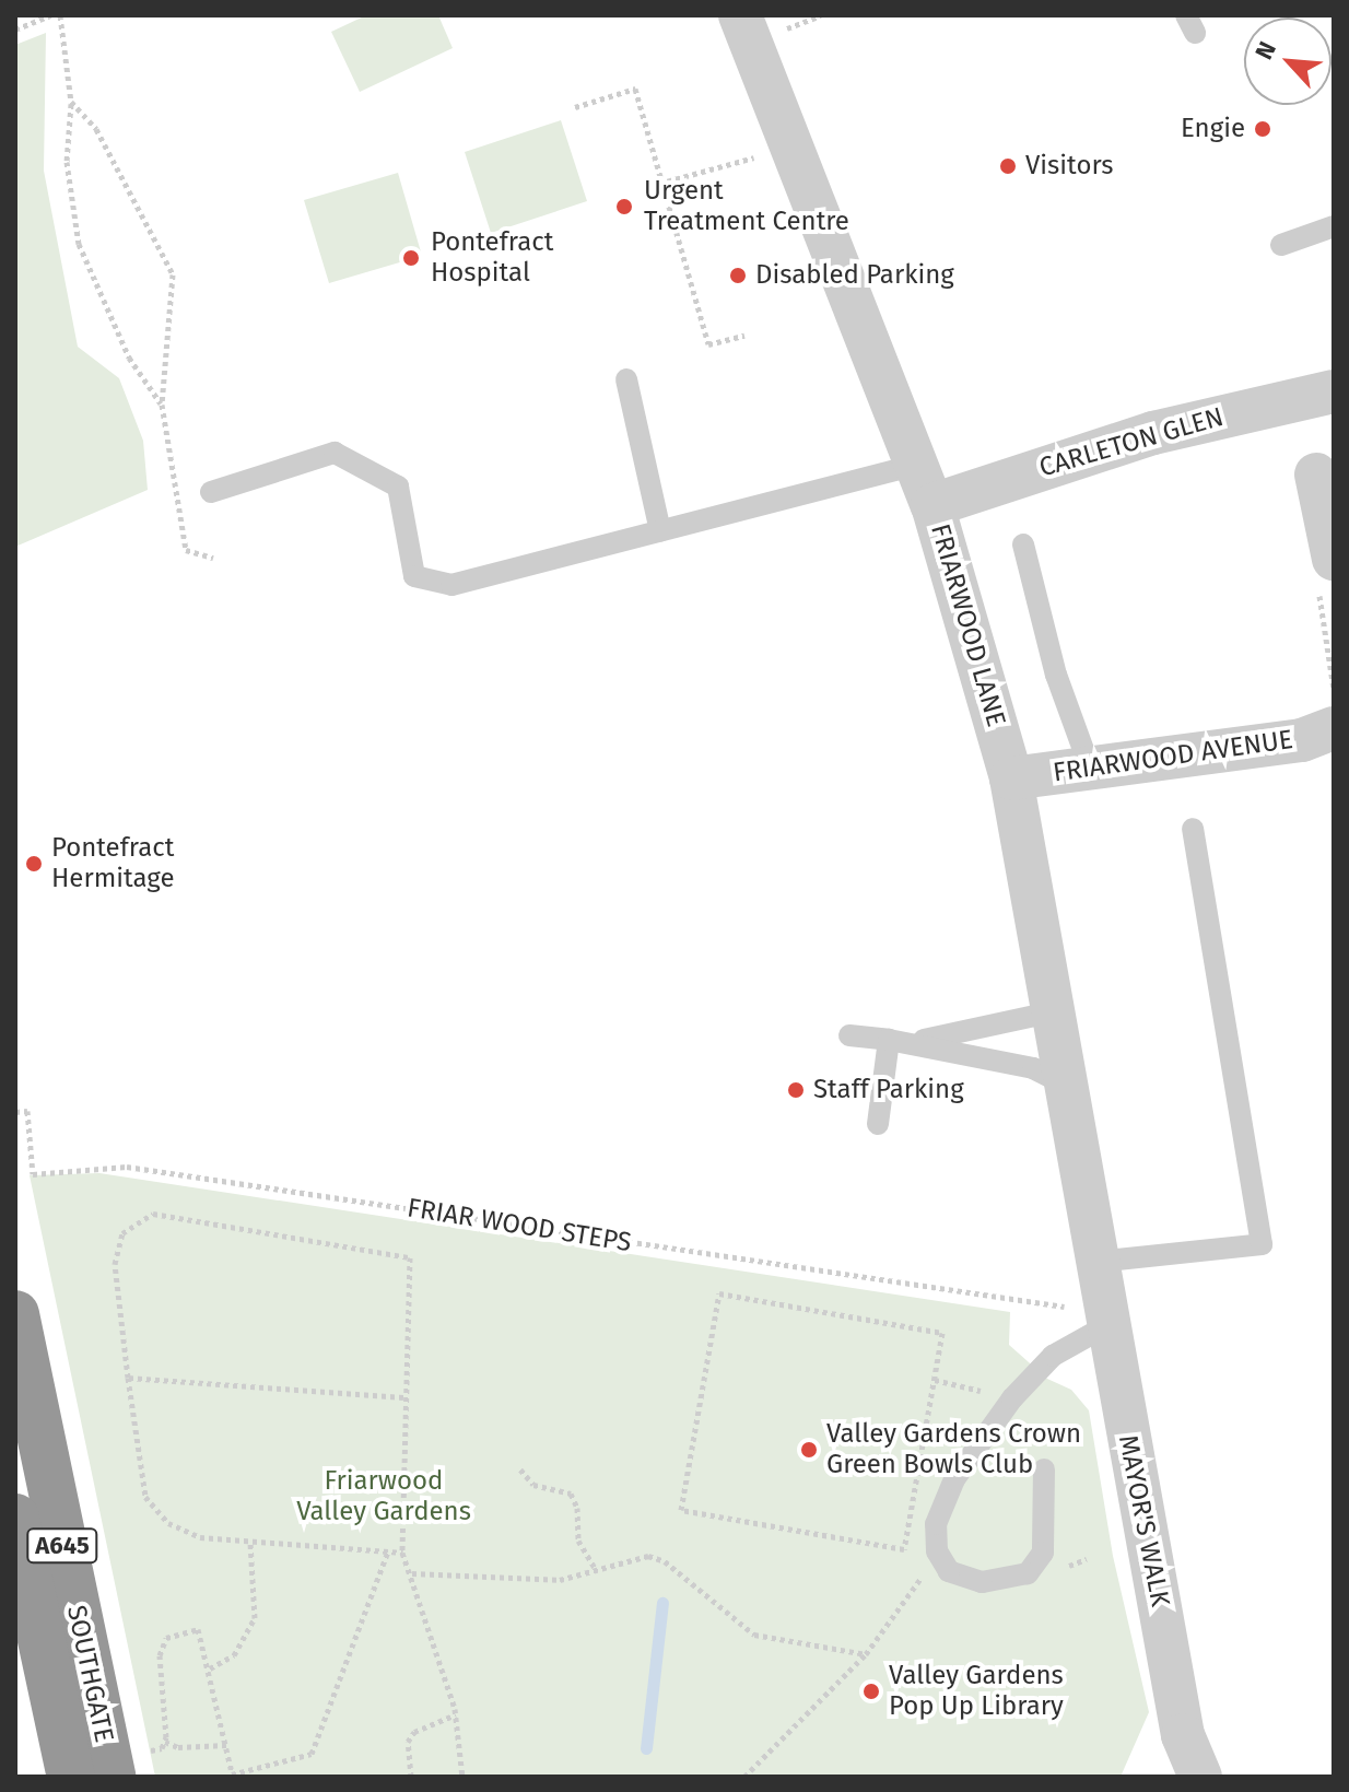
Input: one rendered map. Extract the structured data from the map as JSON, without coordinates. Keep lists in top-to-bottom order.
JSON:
{
  "streets": {
    "highway": ["A645", "SOUTHGATE"],
    "street": [
      "CARLETON GLEN",
      "FRIARWOOD LANE",
      "FRIARWOOD AVENUE",
      "MAYOR'S WALK"
    ],
    "path": ["FRIAR WOOD STEPS"]
  },
  "crossings": [
    ["CARLETON GLEN", "FRIARWOOD LANE"],
    ["FRIARWOOD LANE", "FRIARWOOD AVENUE"],
    ["FRIARWOOD LANE", "MAYOR'S WALK"],
    ["FRIAR WOOD STEPS", "MAYOR'S WALK"]
  ],
  "parks": ["Friarwood Valley Gardens"],
  "places": [
    "Engie",
    "Visitors",
    "Urgent Treatment Centre",
    "Pontefract Hospital",
    "Disabled Parking",
    "Pontefract Hermitage",
    "Staff Parking",
    "Valley Gardens Crown Green Bowls Club",
    "Valley Gardens Pop Up Library"
  ],
  "north": "top left"
}
